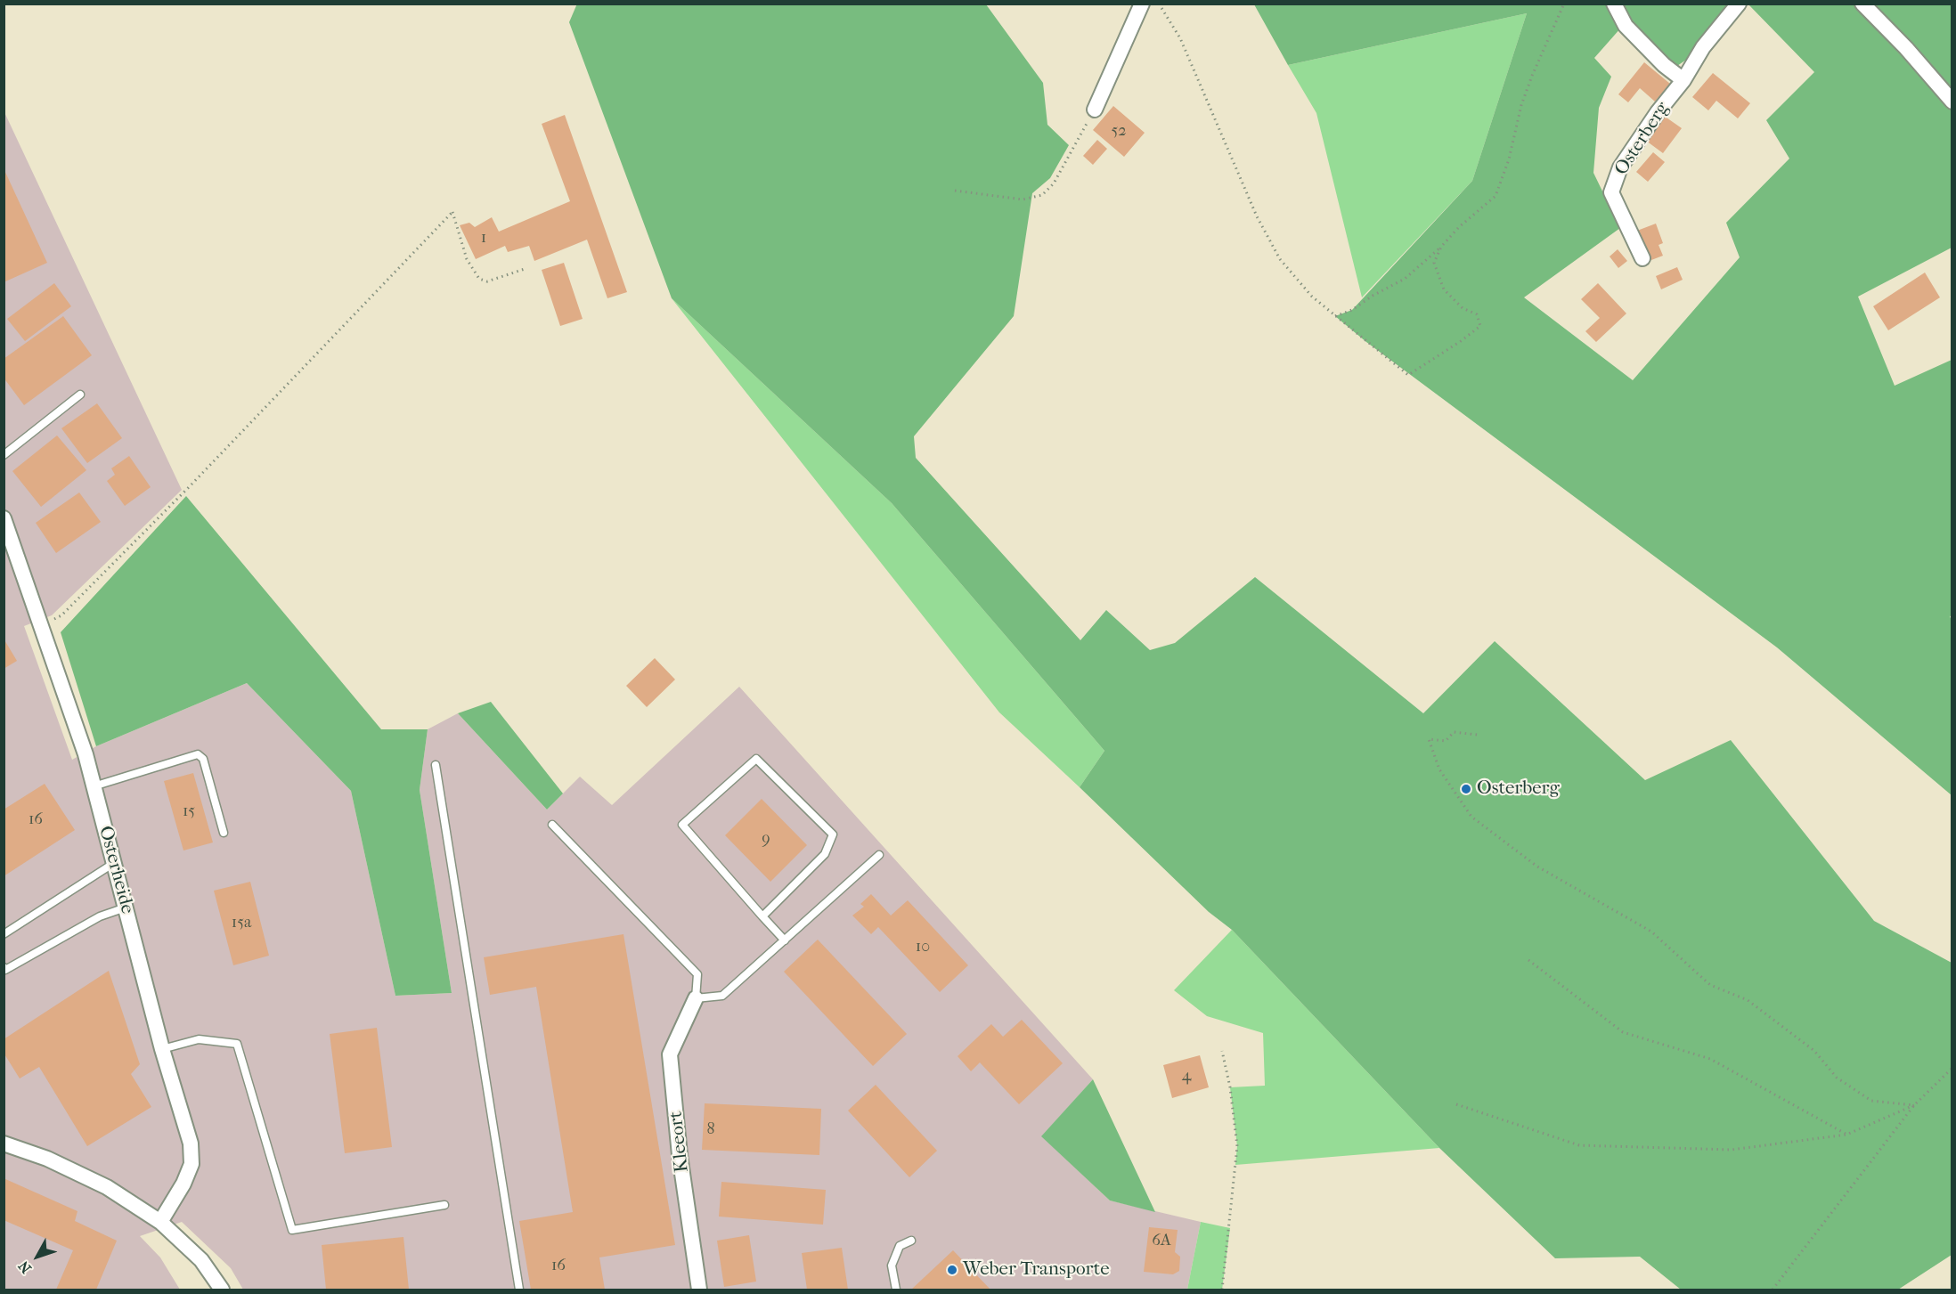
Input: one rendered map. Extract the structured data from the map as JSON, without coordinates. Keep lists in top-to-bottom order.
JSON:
{
  "streets": {
    "street": ["Osterberg", "Osterheide", "Kleeort"]
  },
  "places": ["Osterberg", "Weber Transporte"],
  "house_numbers": [
    "52",
    "1",
    "15",
    "16",
    "9",
    "15a",
    "10",
    "4",
    "8",
    "6A",
    "16"
  ],
  "north": "bottom left"
}
